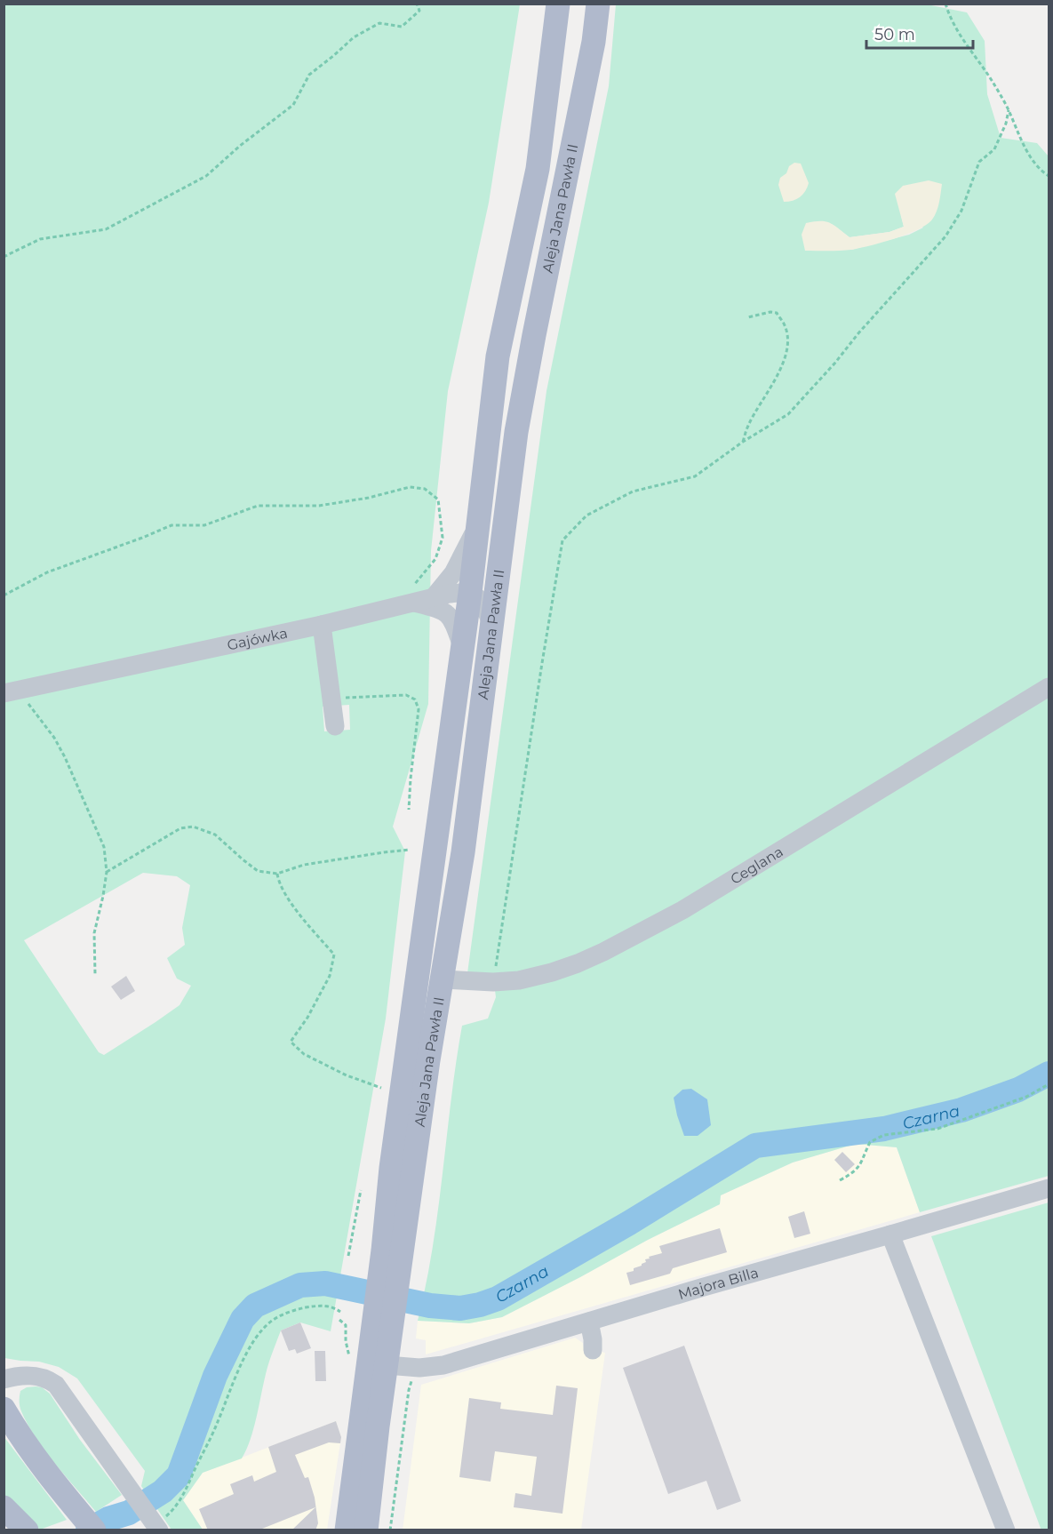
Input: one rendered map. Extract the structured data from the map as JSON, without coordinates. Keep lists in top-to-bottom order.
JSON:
{
  "streets": {
    "main road": ["Aleja Jana Pawła II"],
    "street": ["Gajówka", "Ceglana", "Majora Billa"]
  },
  "crossings": [
    ["Aleja Jana Pawła II", "Gajówka"],
    ["Aleja Jana Pawła II", "Ceglana"]
  ],
  "water": ["Czarna"],
  "scale_bar": "50 m"
}
